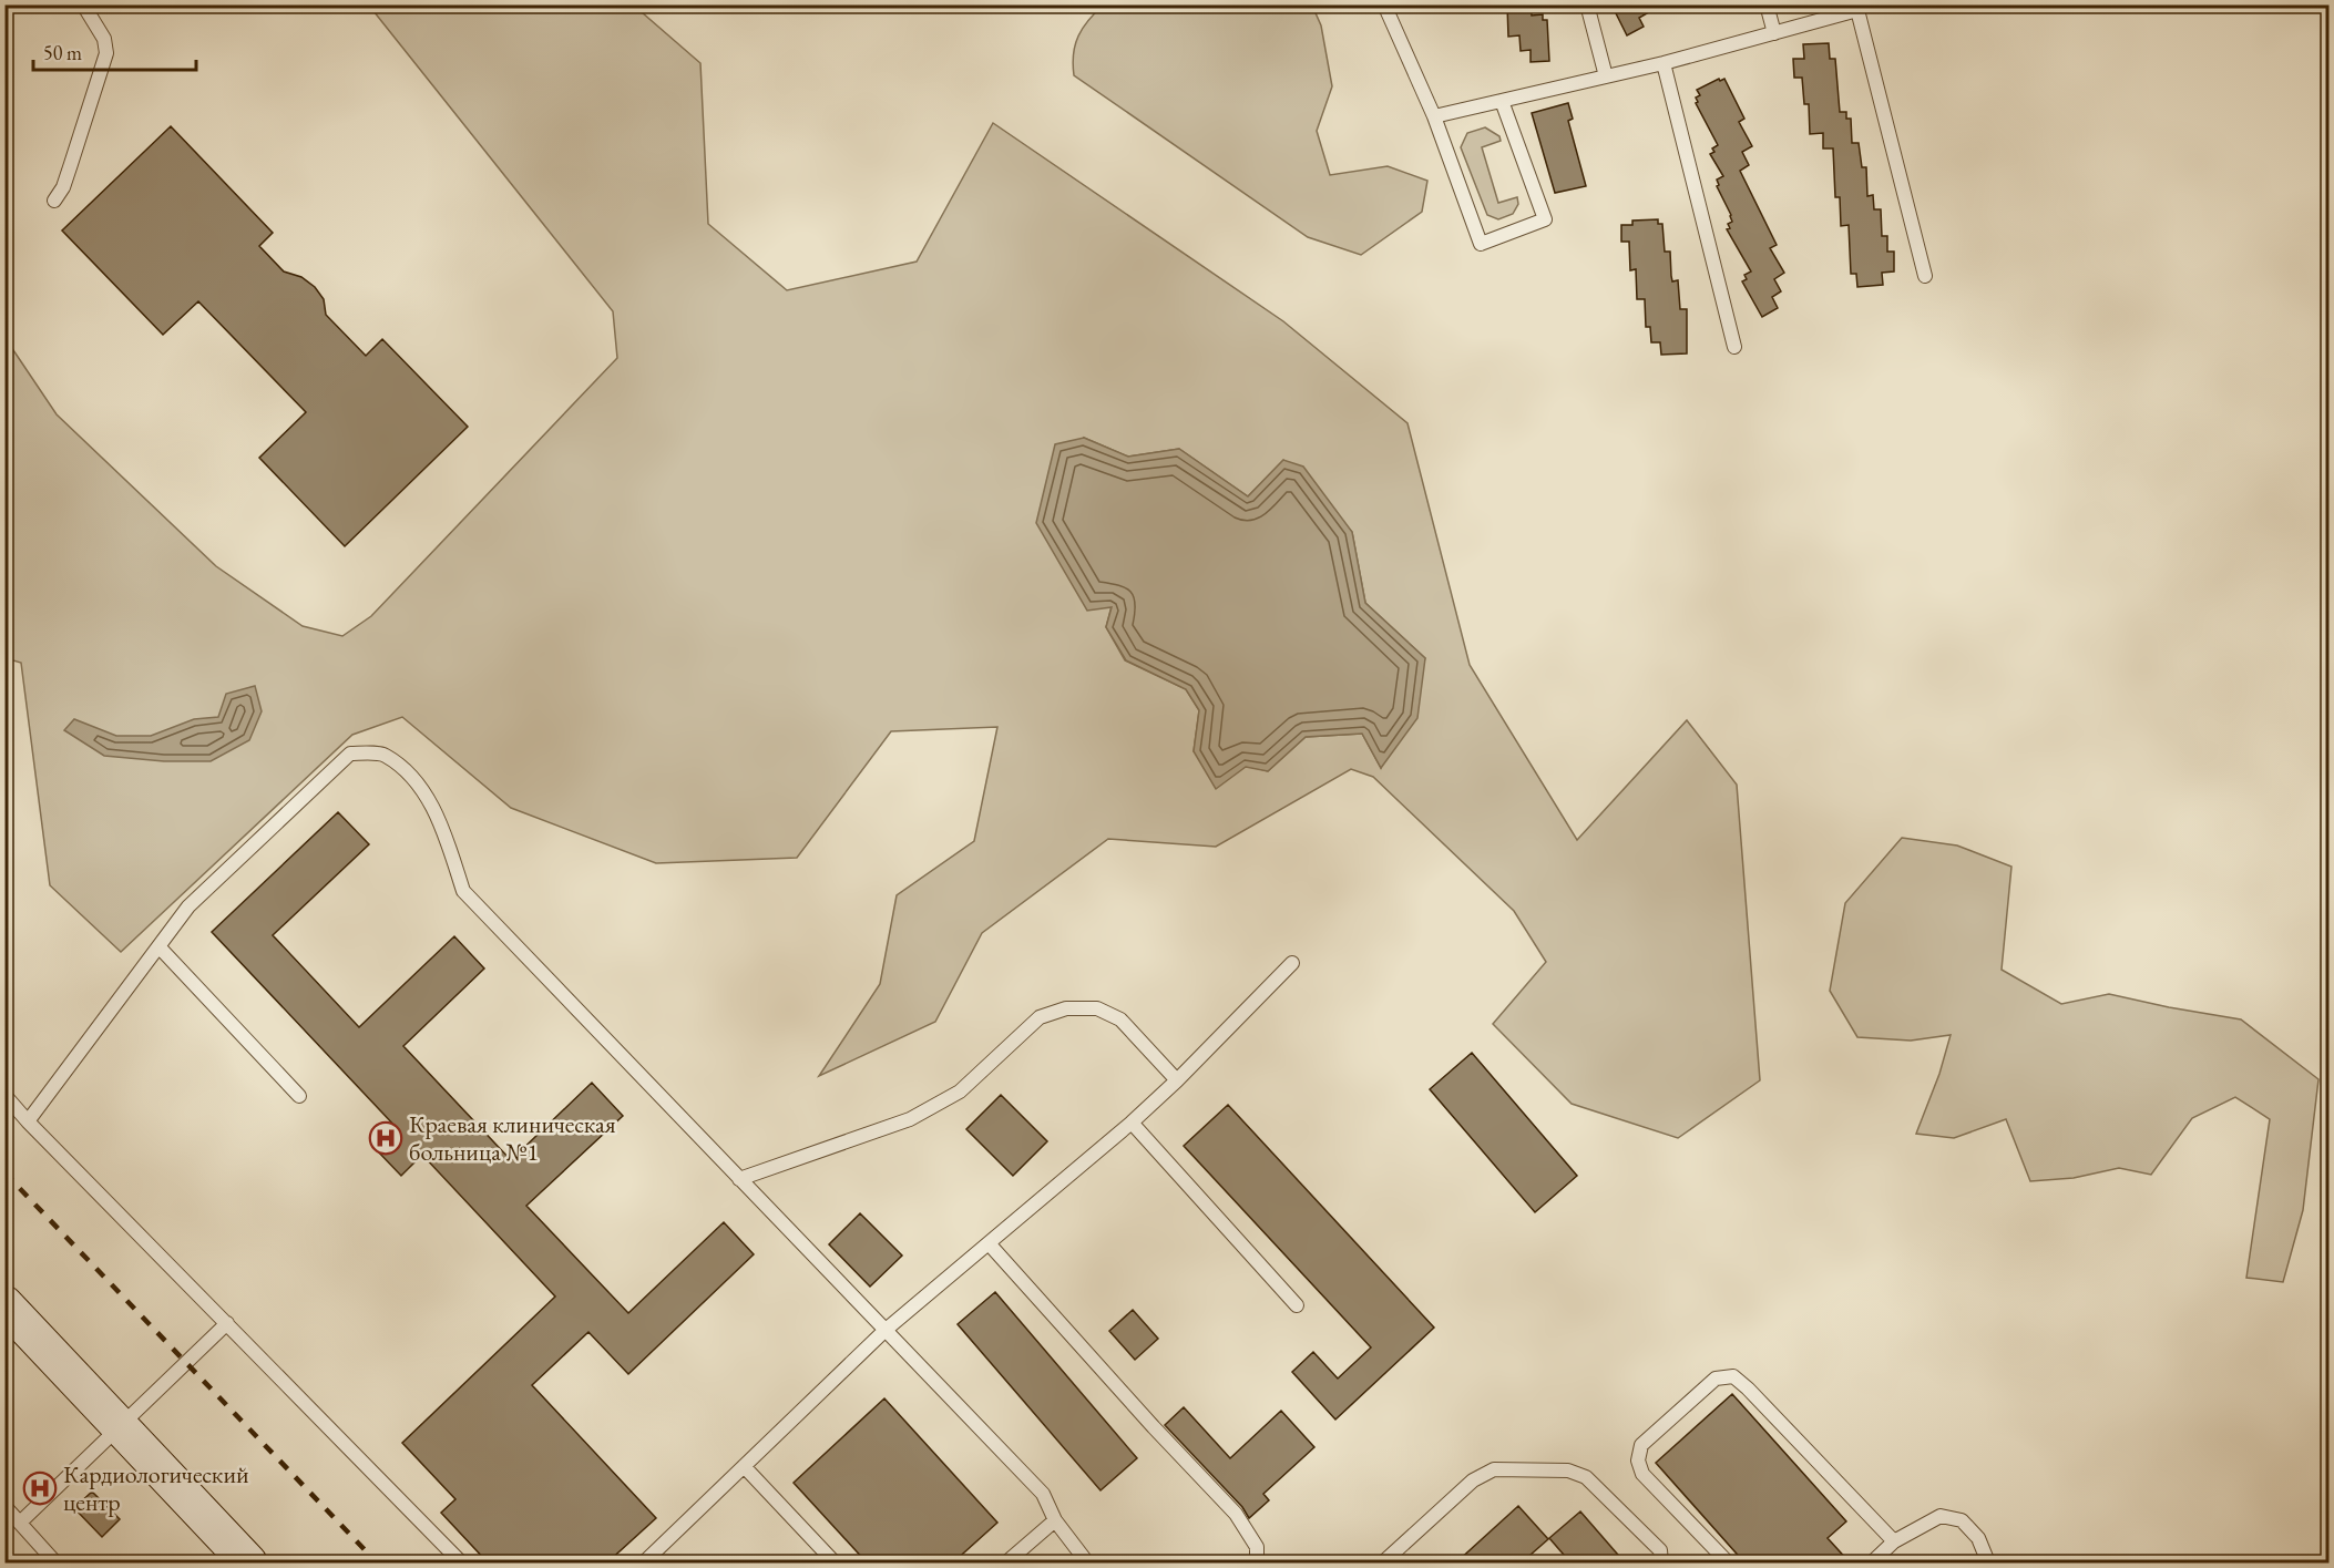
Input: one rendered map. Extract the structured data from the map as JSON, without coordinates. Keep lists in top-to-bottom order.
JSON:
{
  "places": {
    "hospital": ["Краевая клиническая больница №1", "Кардиологический центр"]
  },
  "scale_bar": "50 m"
}
